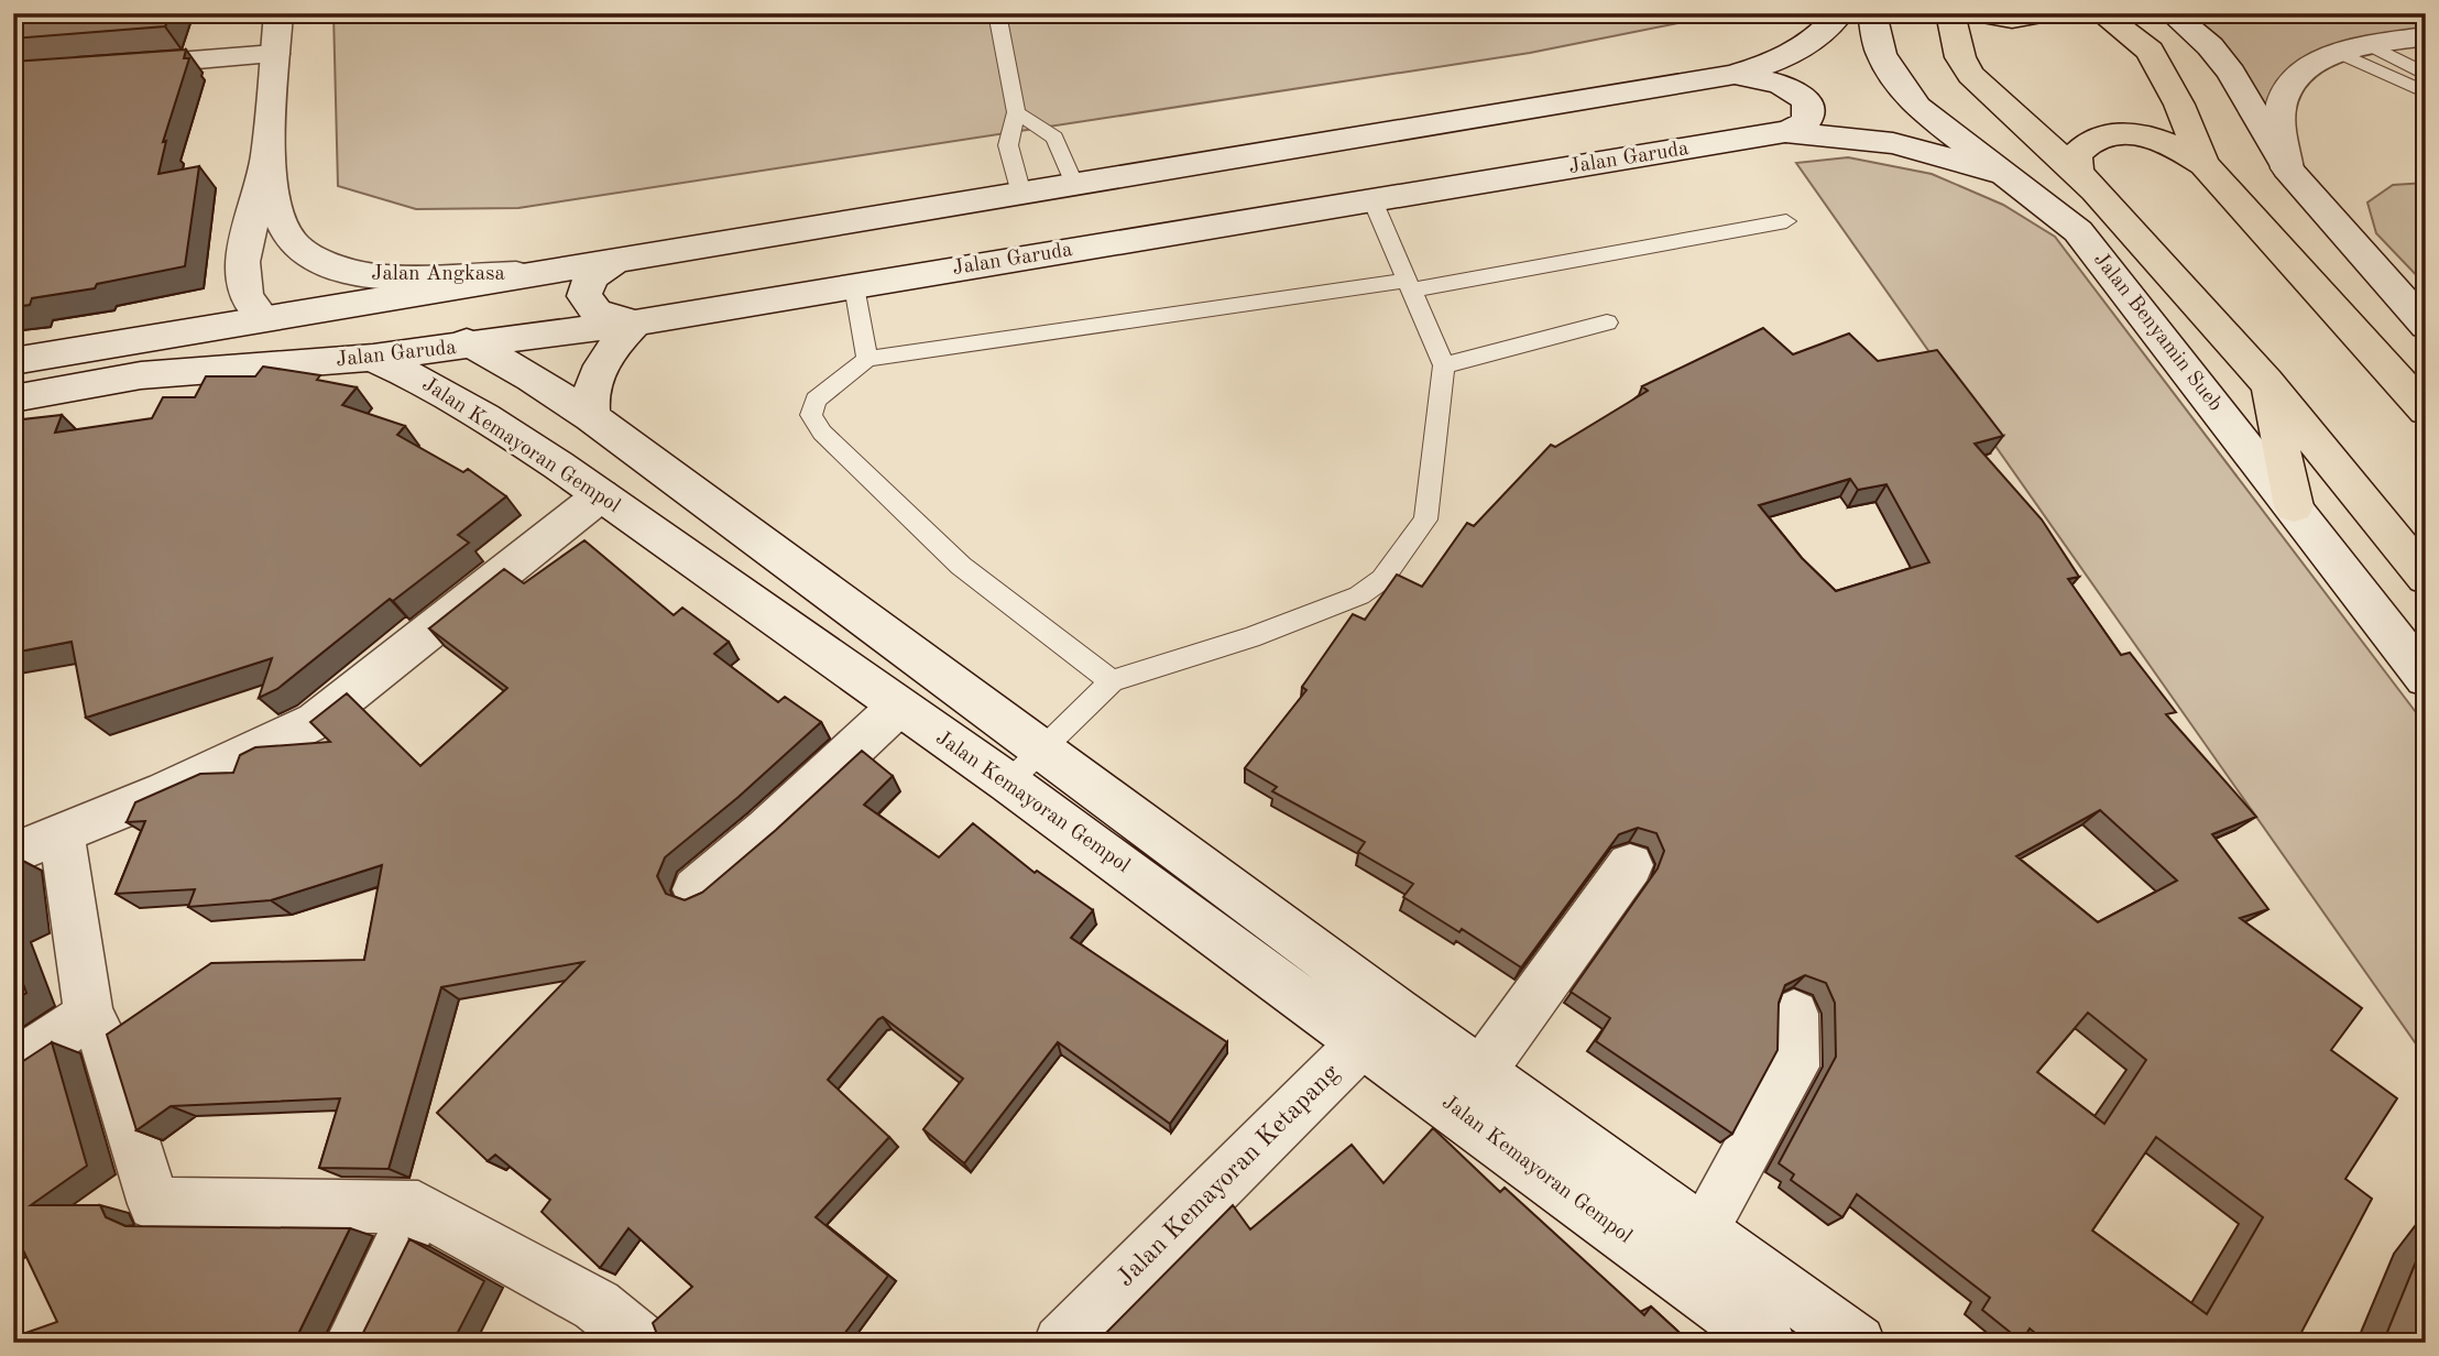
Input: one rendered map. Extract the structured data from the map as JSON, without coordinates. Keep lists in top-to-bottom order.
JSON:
{
  "streets": {
    "main road": [
      "Jalan Garuda",
      "Jalan Angkasa",
      "Jalan Benyamin Sueb",
      "Jalan Kemayoran Gempol",
      "Jalan Kemayoran Ketapang"
    ]
  },
  "crossings": [
    ["Jalan Garuda", "Jalan Benyamin Sueb"],
    ["Jalan Garuda", "Jalan Kemayoran Gempol"],
    ["Jalan Angkasa", "Jalan Kemayoran Gempol"],
    ["Jalan Kemayoran Gempol", "Jalan Kemayoran Ketapang"]
  ]
}
